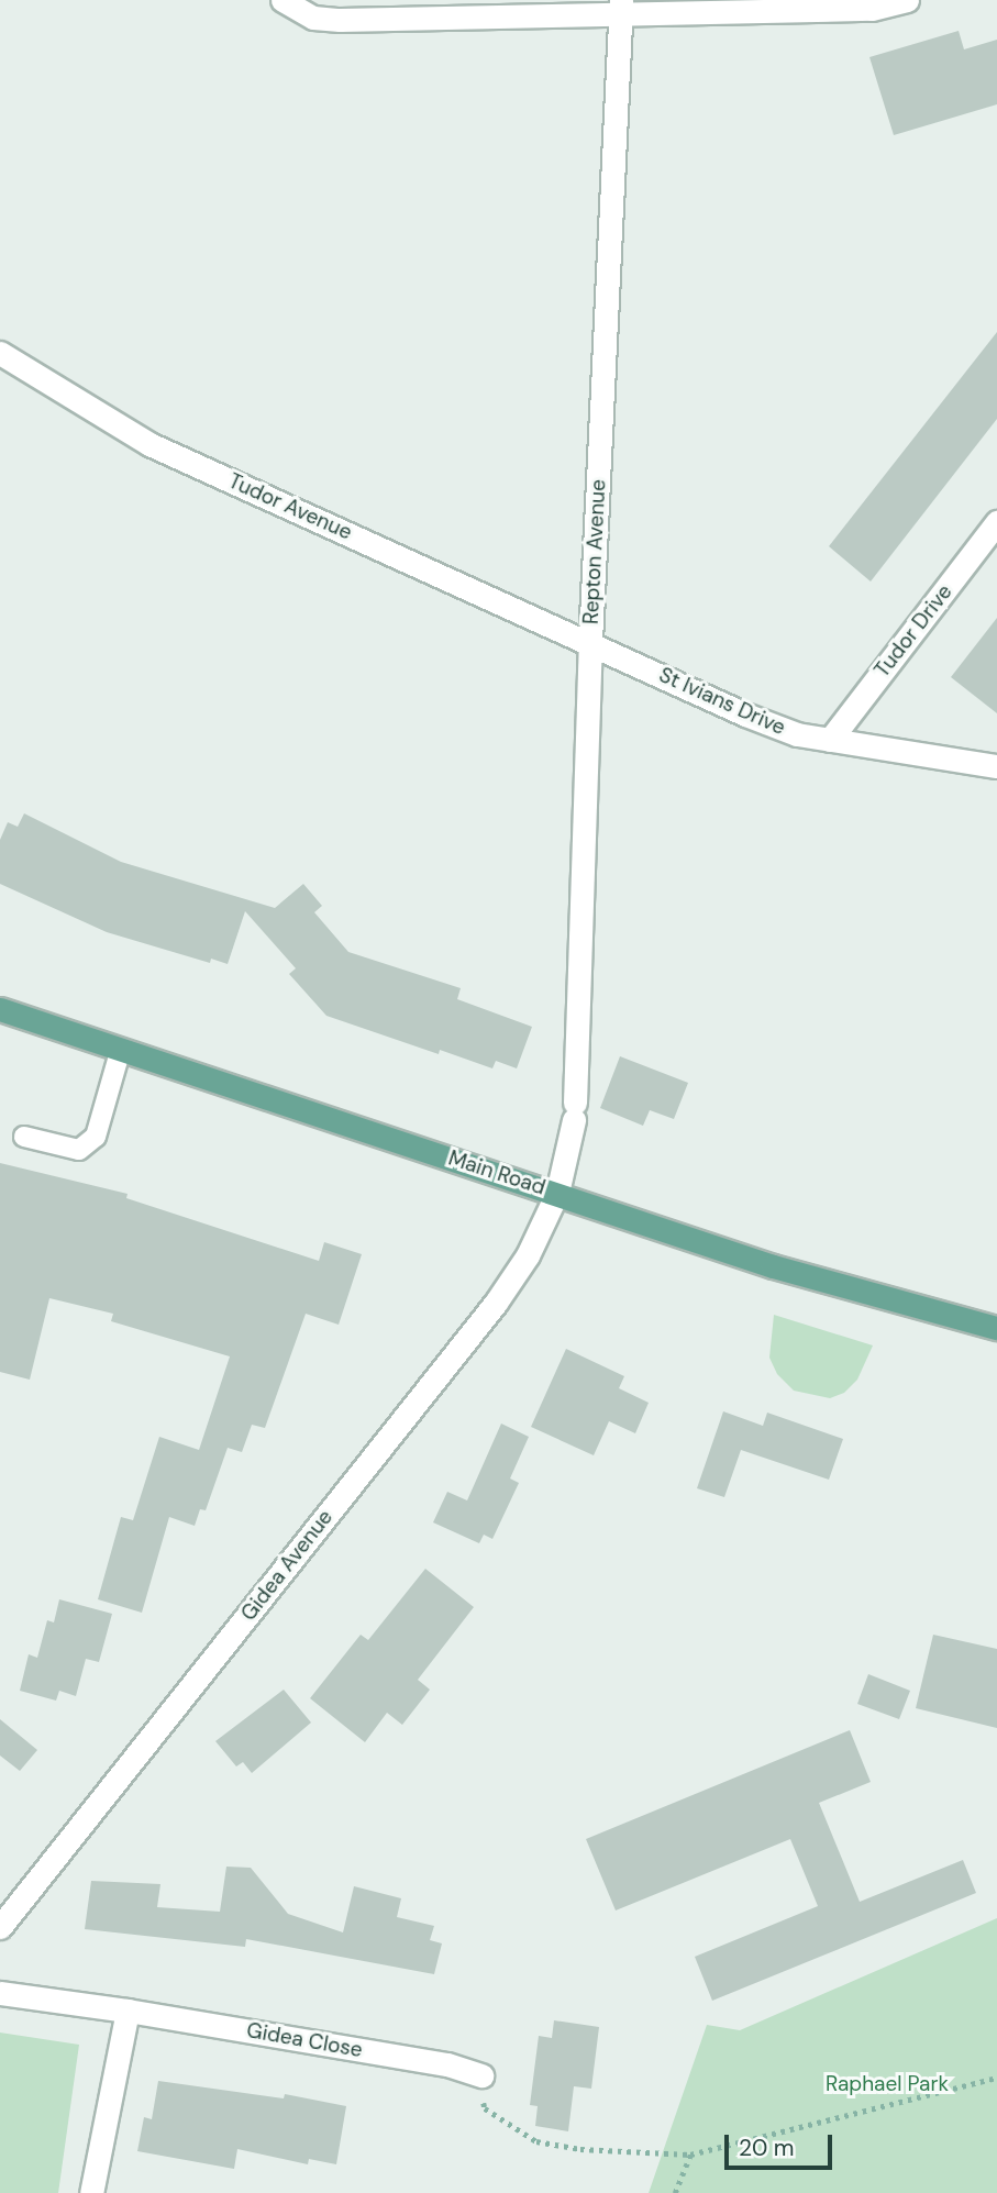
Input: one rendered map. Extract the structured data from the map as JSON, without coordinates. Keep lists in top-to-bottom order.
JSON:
{
  "streets": {
    "main road": ["Main Road"],
    "street": [
      "Tudor Avenue",
      "Repton Avenue",
      "Tudor Drive",
      "St Ivians Drive",
      "Gidea Avenue",
      "Gidea Close"
    ]
  },
  "crossings": [
    ["Tudor Avenue", "Repton Avenue"],
    ["Tudor Avenue", "St Ivians Drive"],
    ["Repton Avenue", "St Ivians Drive"],
    ["Repton Avenue", "Main Road"],
    ["Repton Avenue", "Gidea Avenue"],
    ["Tudor Drive", "St Ivians Drive"],
    ["Main Road", "Gidea Avenue"]
  ],
  "parks": ["Raphael Park"],
  "scale_bar": "20 m"
}
